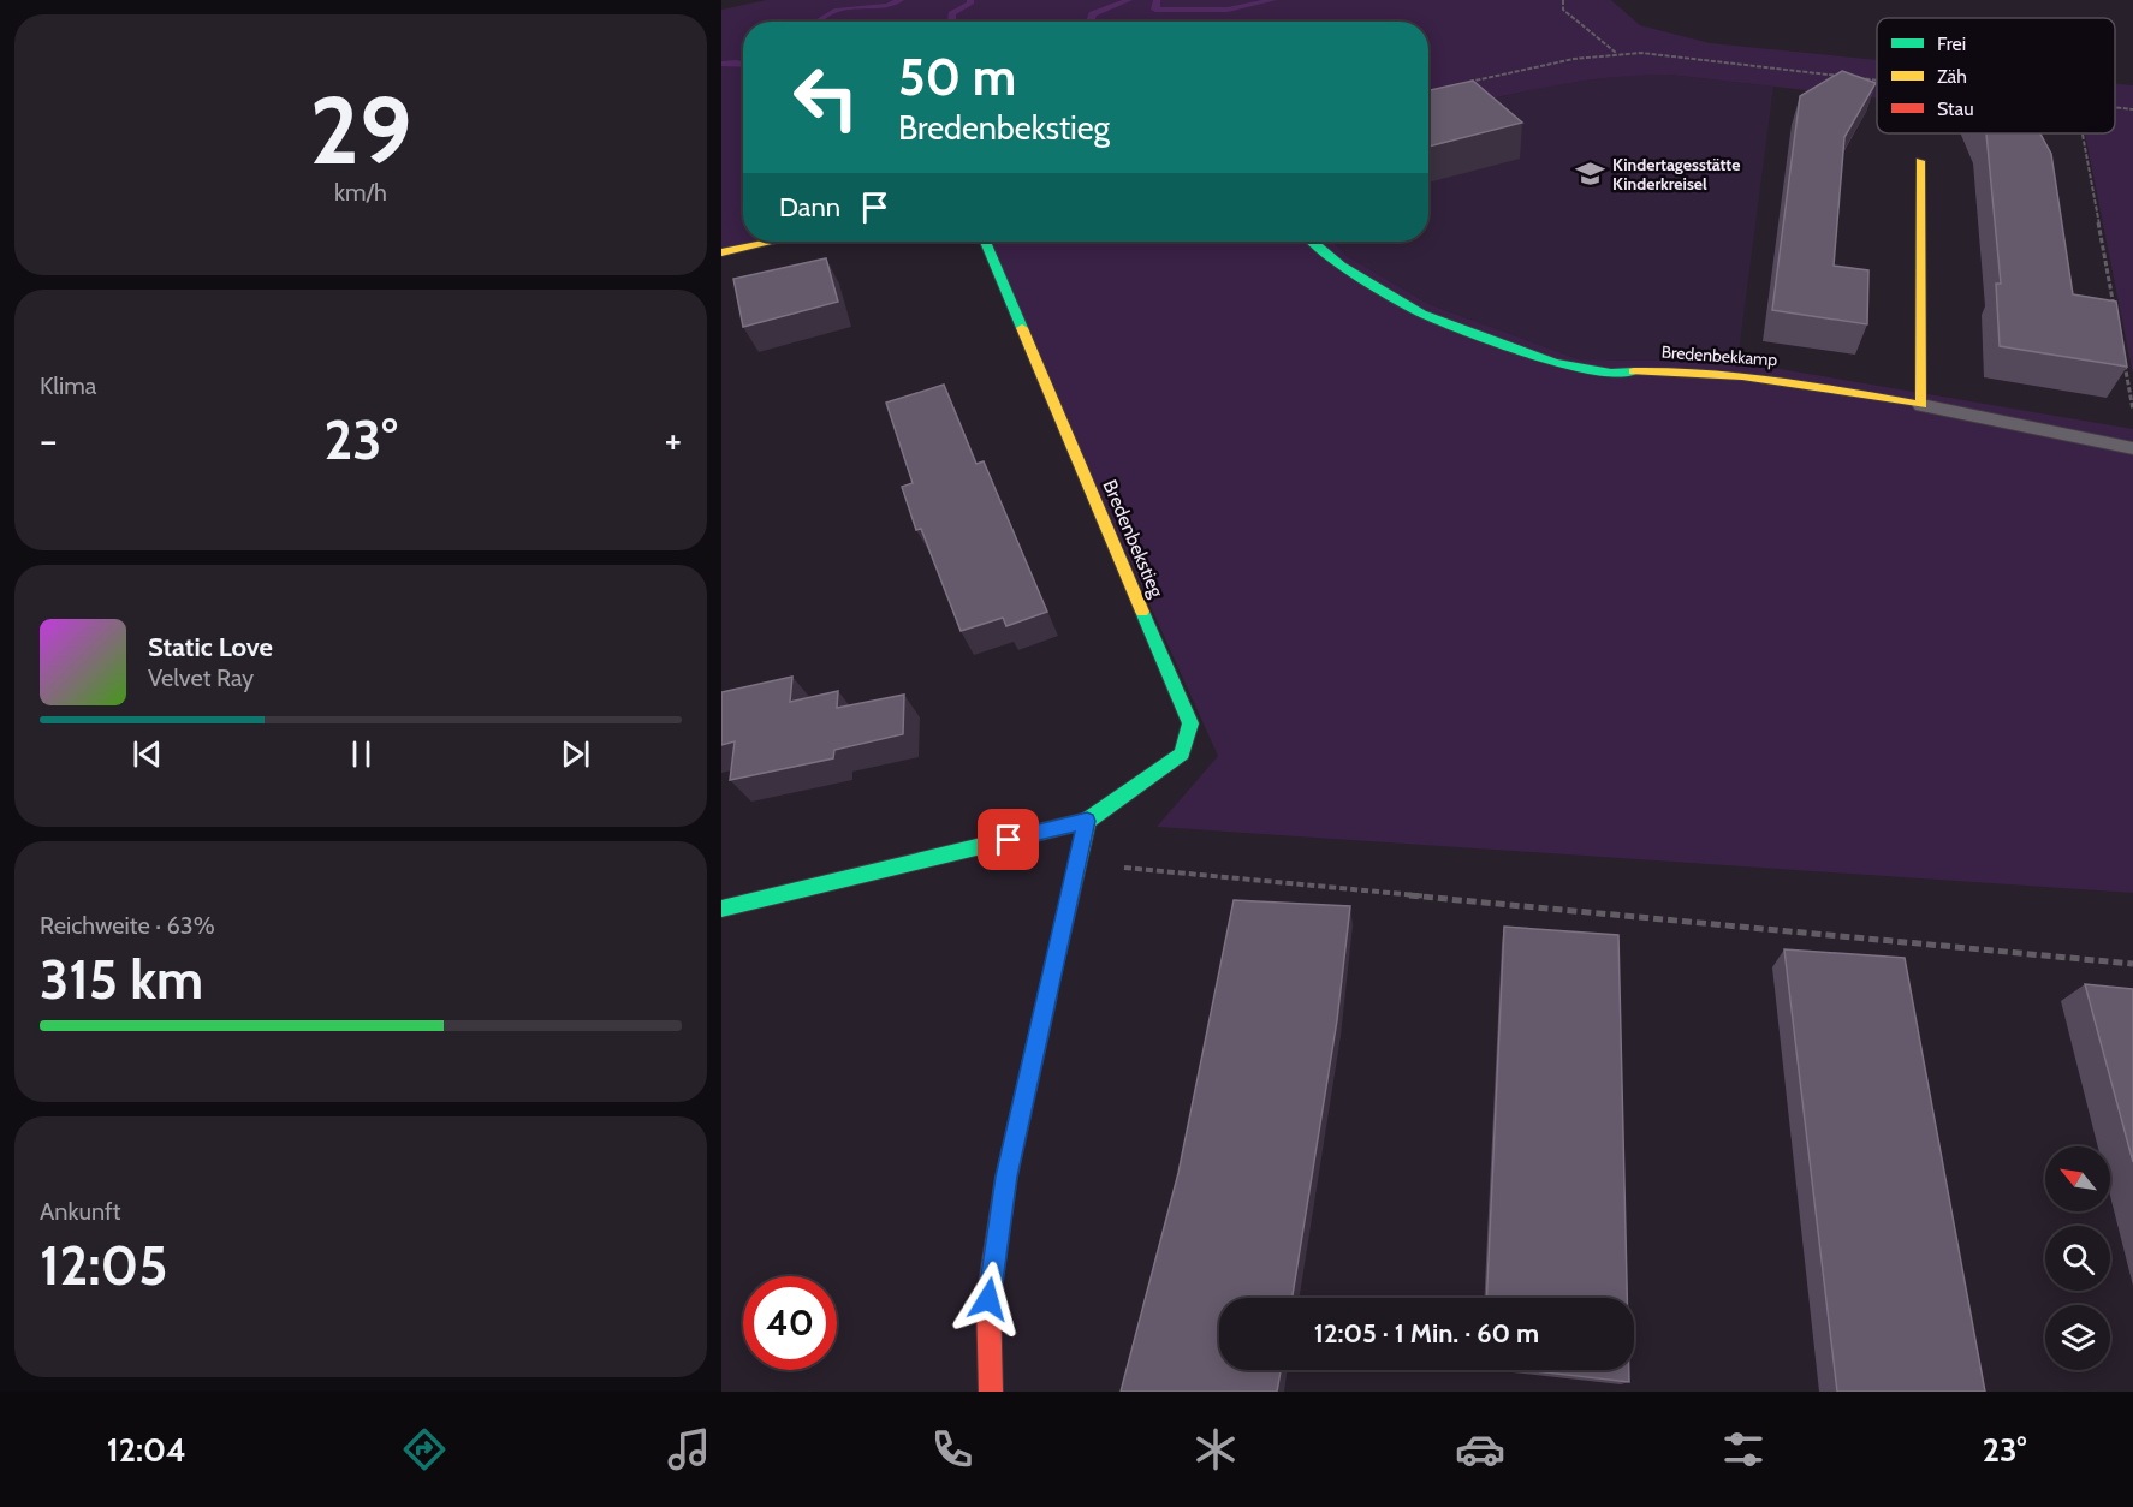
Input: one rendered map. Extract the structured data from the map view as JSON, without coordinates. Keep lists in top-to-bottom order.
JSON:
{
  "streets": {
    "street": ["Bredenbekkamp", "Bredenbekstieg"]
  },
  "places": {
    "school or university": ["Kindertagesstätte Kinderkreisel"]
  },
  "legend": ["Frei", "Zäh", "Stau"],
  "north": "top left",
  "page": {
    "tile": [
      ["29", "km/h"],
      "Klima",
      ["Reichweite · 63%", "315 km"],
      ["Ankunft", "12:05"]
    ],
    "turn": ["50 m", "Bredenbekstieg"],
    "then": "Dann",
    "heat": ["−", "23°", "+"],
    "song": ["Static Love", "Velvet Ray"],
    "limit": "40",
    "trip": "12:05 · 1 Min. · 60 m",
    "tabs": ["12:04", "23°"]
  }
}
